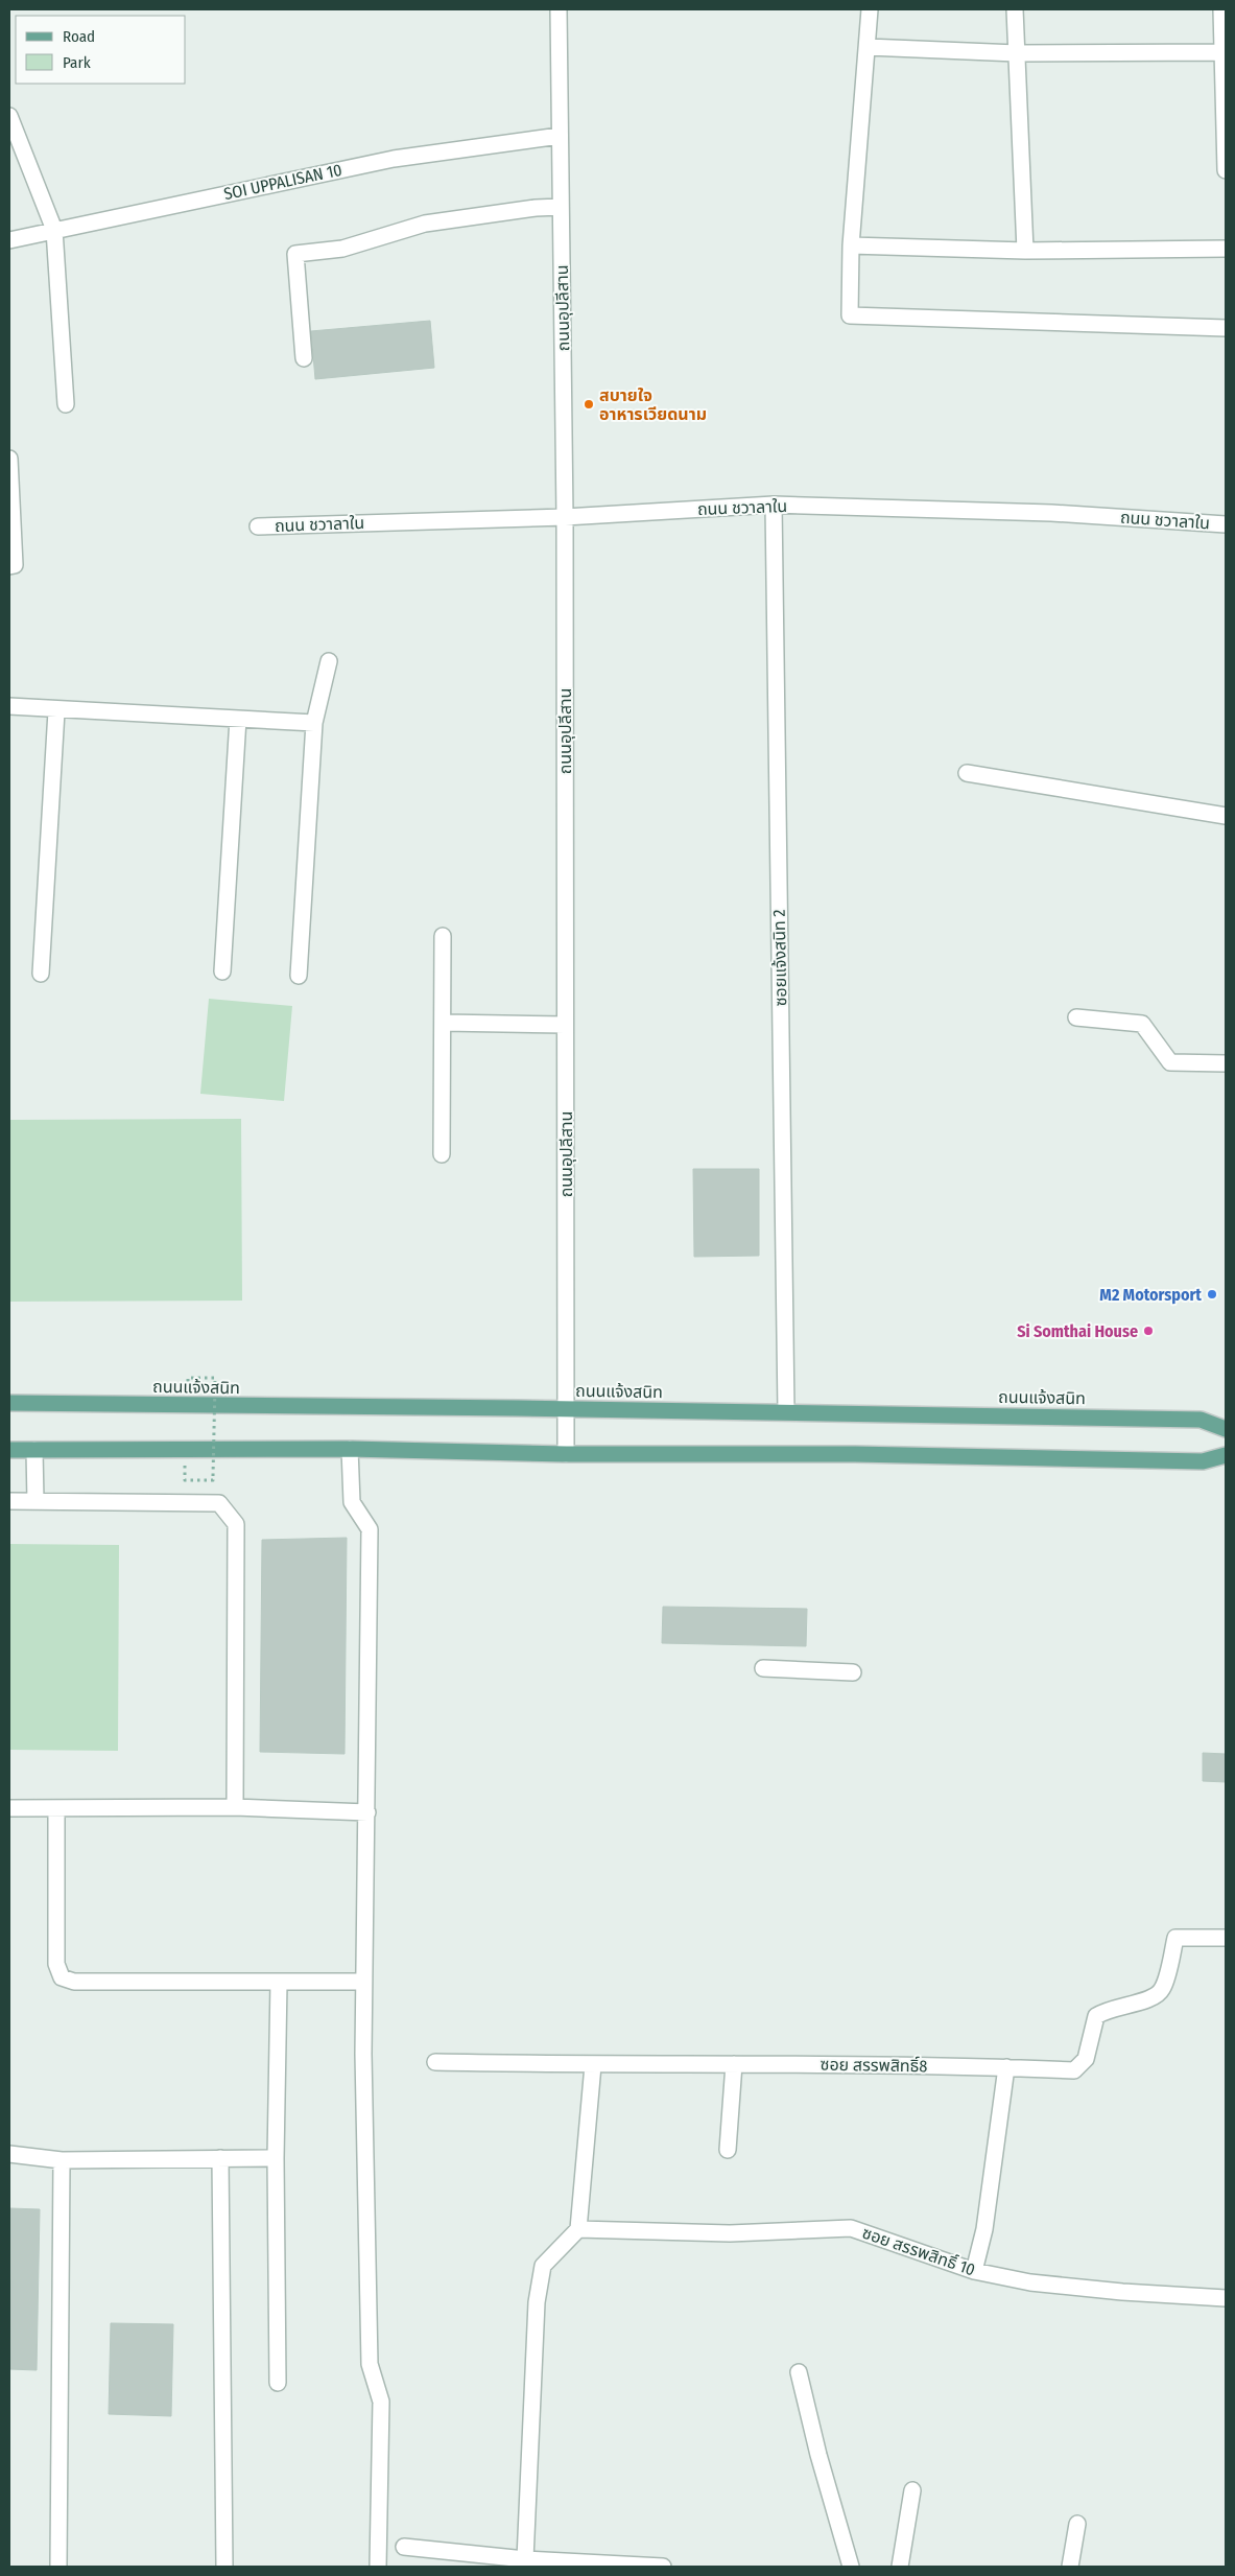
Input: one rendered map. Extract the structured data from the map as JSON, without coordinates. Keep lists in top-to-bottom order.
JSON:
{
  "streets": {
    "main road": ["ถนนแจ้งสนิท"],
    "street": [
      "SOI UPPALISAN 10",
      "ถนนอุปลีสาน",
      "ถนน ชวาลาใน",
      "ซอยแจ้งสนิท 2",
      "ซอย สรรพสิทธิ์8",
      "ซอย สรรพสิทธิ์ 10"
    ]
  },
  "crossings": [
    ["SOI UPPALISAN 10", "ถนนอุปลีสาน"],
    ["ถนนอุปลีสาน", "ถนน ชวาลาใน"],
    ["ถนนอุปลีสาน", "ถนนแจ้งสนิท"],
    ["ถนน ชวาลาใน", "ซอยแจ้งสนิท 2"],
    ["ซอยแจ้งสนิท 2", "ถนนแจ้งสนิท"]
  ],
  "places": ["สบายใจ อาหารเวียดนาม", "M2 Motorsport", "Si Somthai House"],
  "legend": ["Road", "Park"]
}
